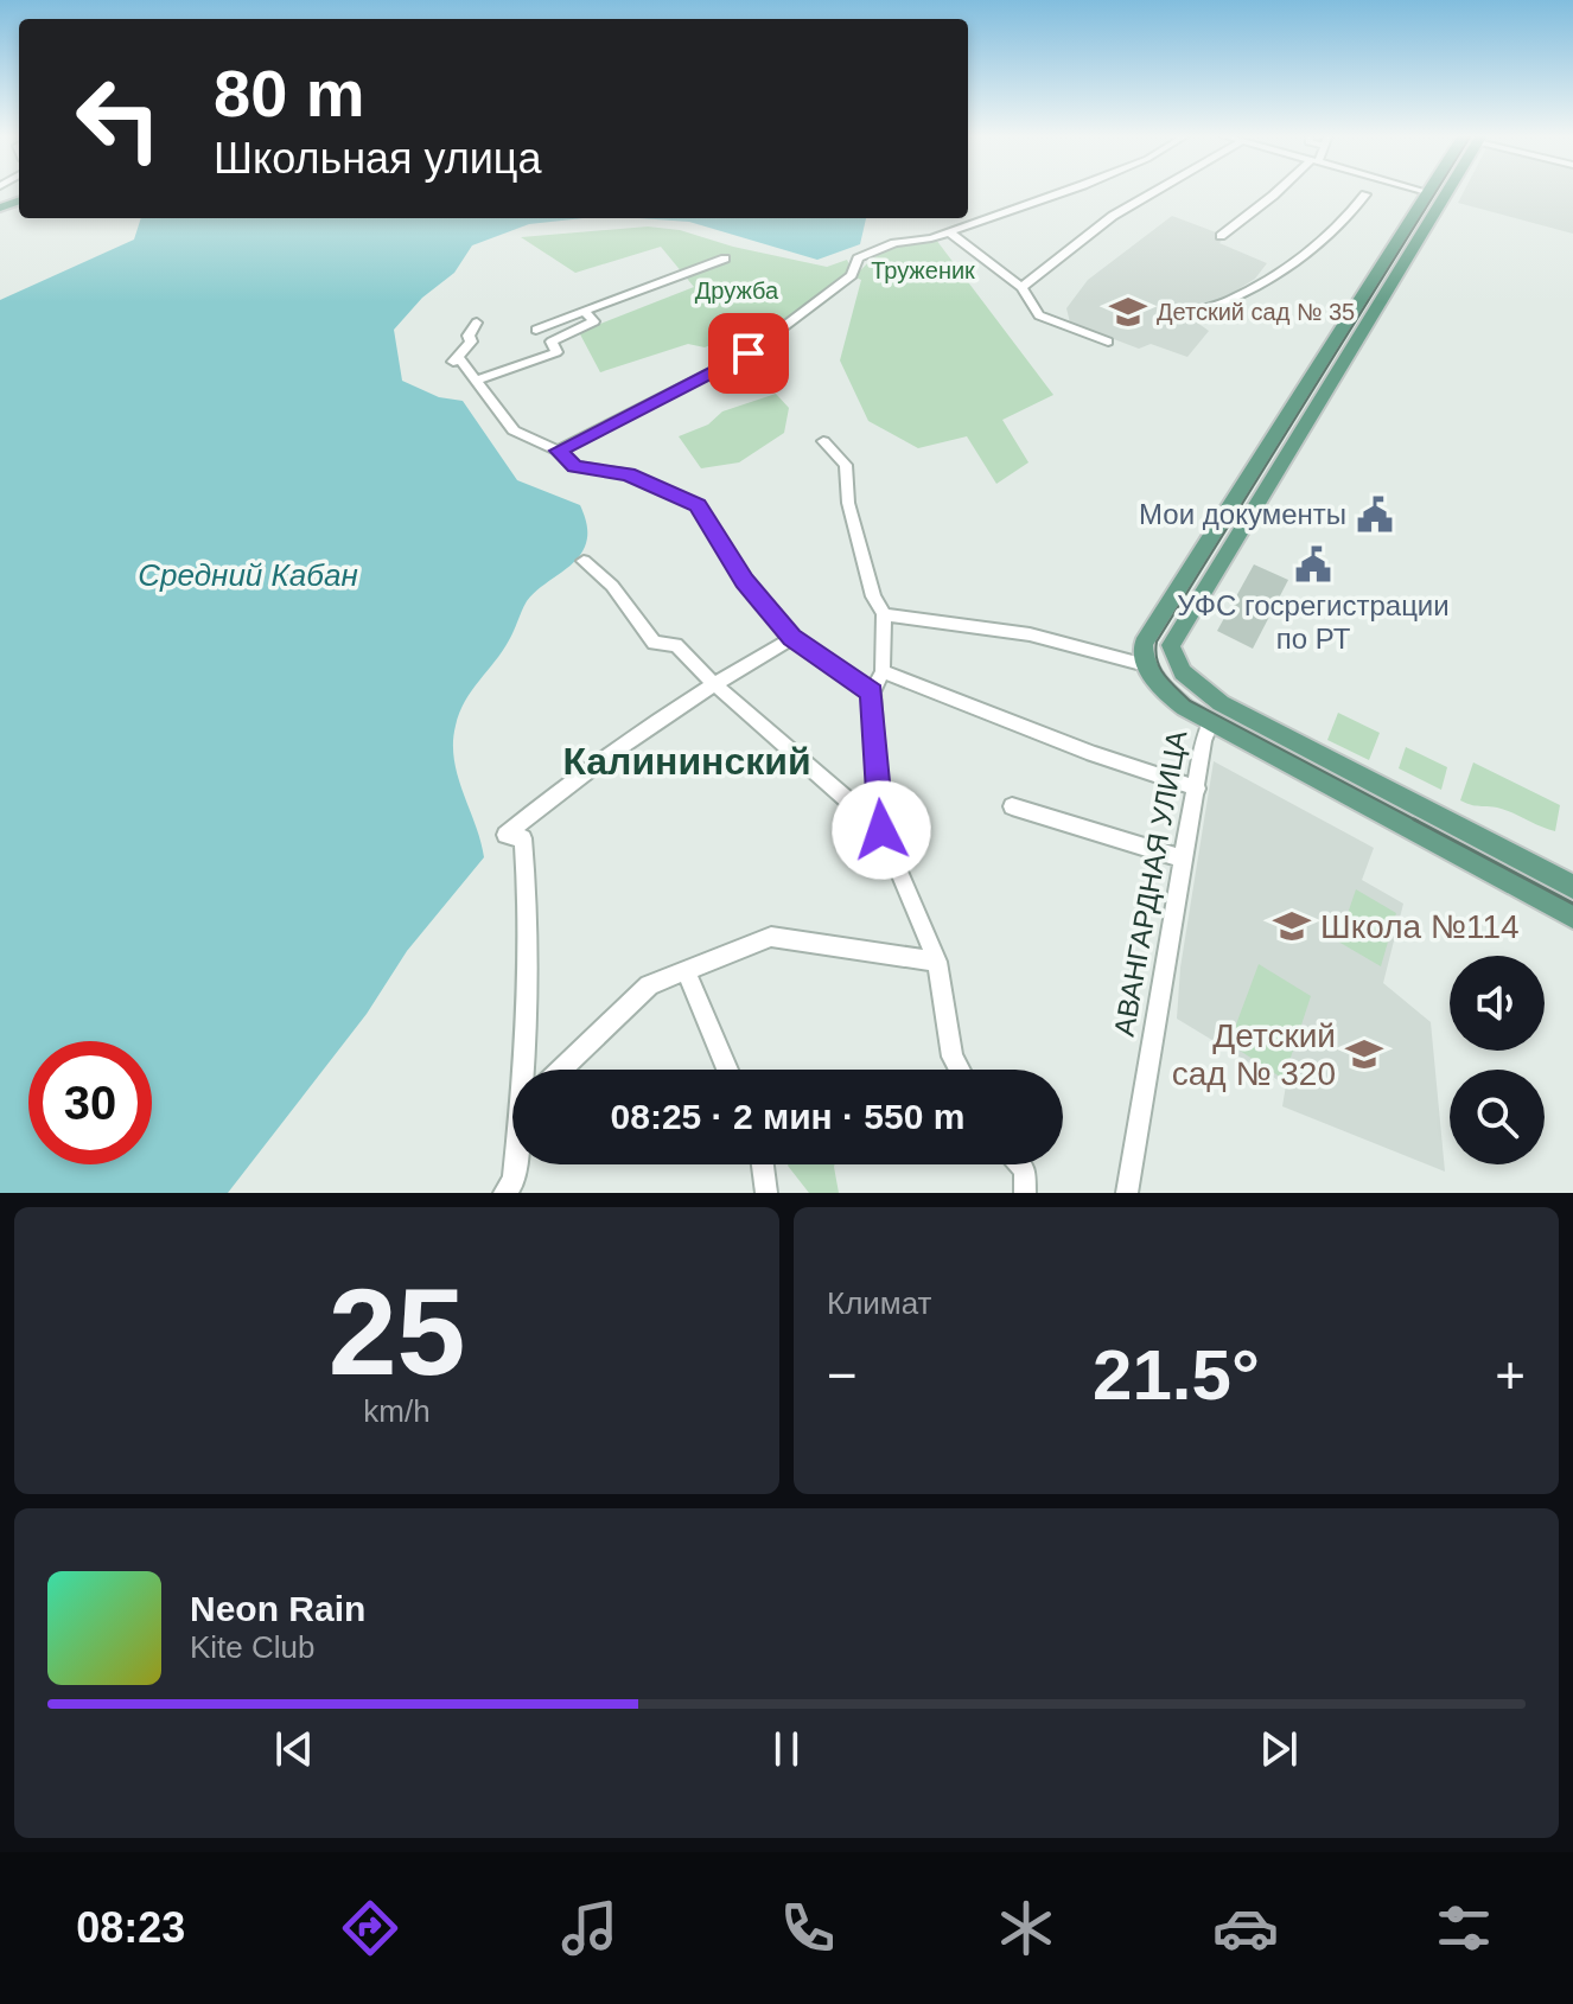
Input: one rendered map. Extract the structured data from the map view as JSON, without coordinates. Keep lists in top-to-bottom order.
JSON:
{
  "streets": {
    "main road": ["АВАНГАРДНАЯ УЛИЦА"]
  },
  "districts": ["Калининский"],
  "water": ["Средний Кабан"],
  "parks": ["Труженик", "Дружба"],
  "places": {
    "school or university": ["Детский сад № 35", "Школа №114", "Детский сад № 320"],
    "public building": ["Мои документы", "УФС госрегистрации по РТ"]
  },
  "page": {
    "turn": ["80 m", "Школьная улица"],
    "limit": "30",
    "trip": "08:25 · 2 мин · 550 m",
    "tile": [
      ["25", "km/h"],
      "Климат"
    ],
    "heat": ["−", "21.5°", "+"],
    "song": ["Neon Rain", "Kite Club"],
    "tabs": "08:23"
  }
}
